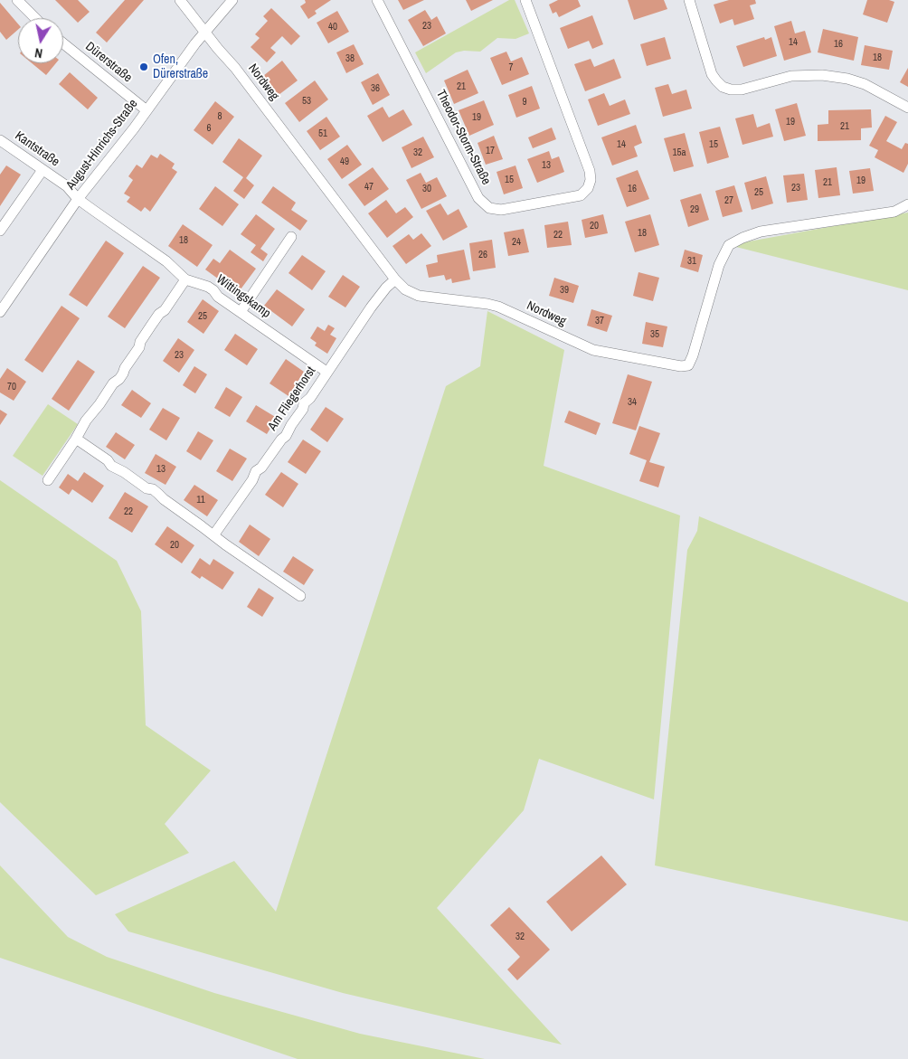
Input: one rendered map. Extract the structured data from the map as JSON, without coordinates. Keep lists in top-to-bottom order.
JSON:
{
  "streets": {
    "street": [
      "Dürerstraße",
      "Nordweg",
      "Theodor-Storm-Straße",
      "August-Hinrichs-Straße",
      "Kantstraße",
      "Wittingskamp",
      "Am Fliegerhorst"
    ]
  },
  "crossings": [
    ["Dürerstraße", "August-Hinrichs-Straße"],
    ["Nordweg", "August-Hinrichs-Straße"],
    ["Nordweg", "Am Fliegerhorst"],
    ["August-Hinrichs-Straße", "Kantstraße"],
    ["August-Hinrichs-Straße", "Wittingskamp"],
    ["Kantstraße", "Wittingskamp"],
    ["Wittingskamp", "Am Fliegerhorst"]
  ],
  "places": ["Ofen, Dürerstraße"],
  "house_numbers": [
    "23",
    "40",
    "14",
    "16",
    "18",
    "38",
    "7",
    "21",
    "36",
    "53",
    "9",
    "8",
    "19",
    "19",
    "21",
    "6",
    "51",
    "14",
    "15",
    "17",
    "32",
    "15a",
    "49",
    "13",
    "15",
    "19",
    "21",
    "47",
    "23",
    "30",
    "16",
    "25",
    "27",
    "29",
    "20",
    "18",
    "22",
    "18",
    "24",
    "26",
    "31",
    "39",
    "25",
    "37",
    "35",
    "23",
    "70",
    "34",
    "13",
    "11",
    "22",
    "20",
    "32"
  ],
  "north": "bottom"
}
